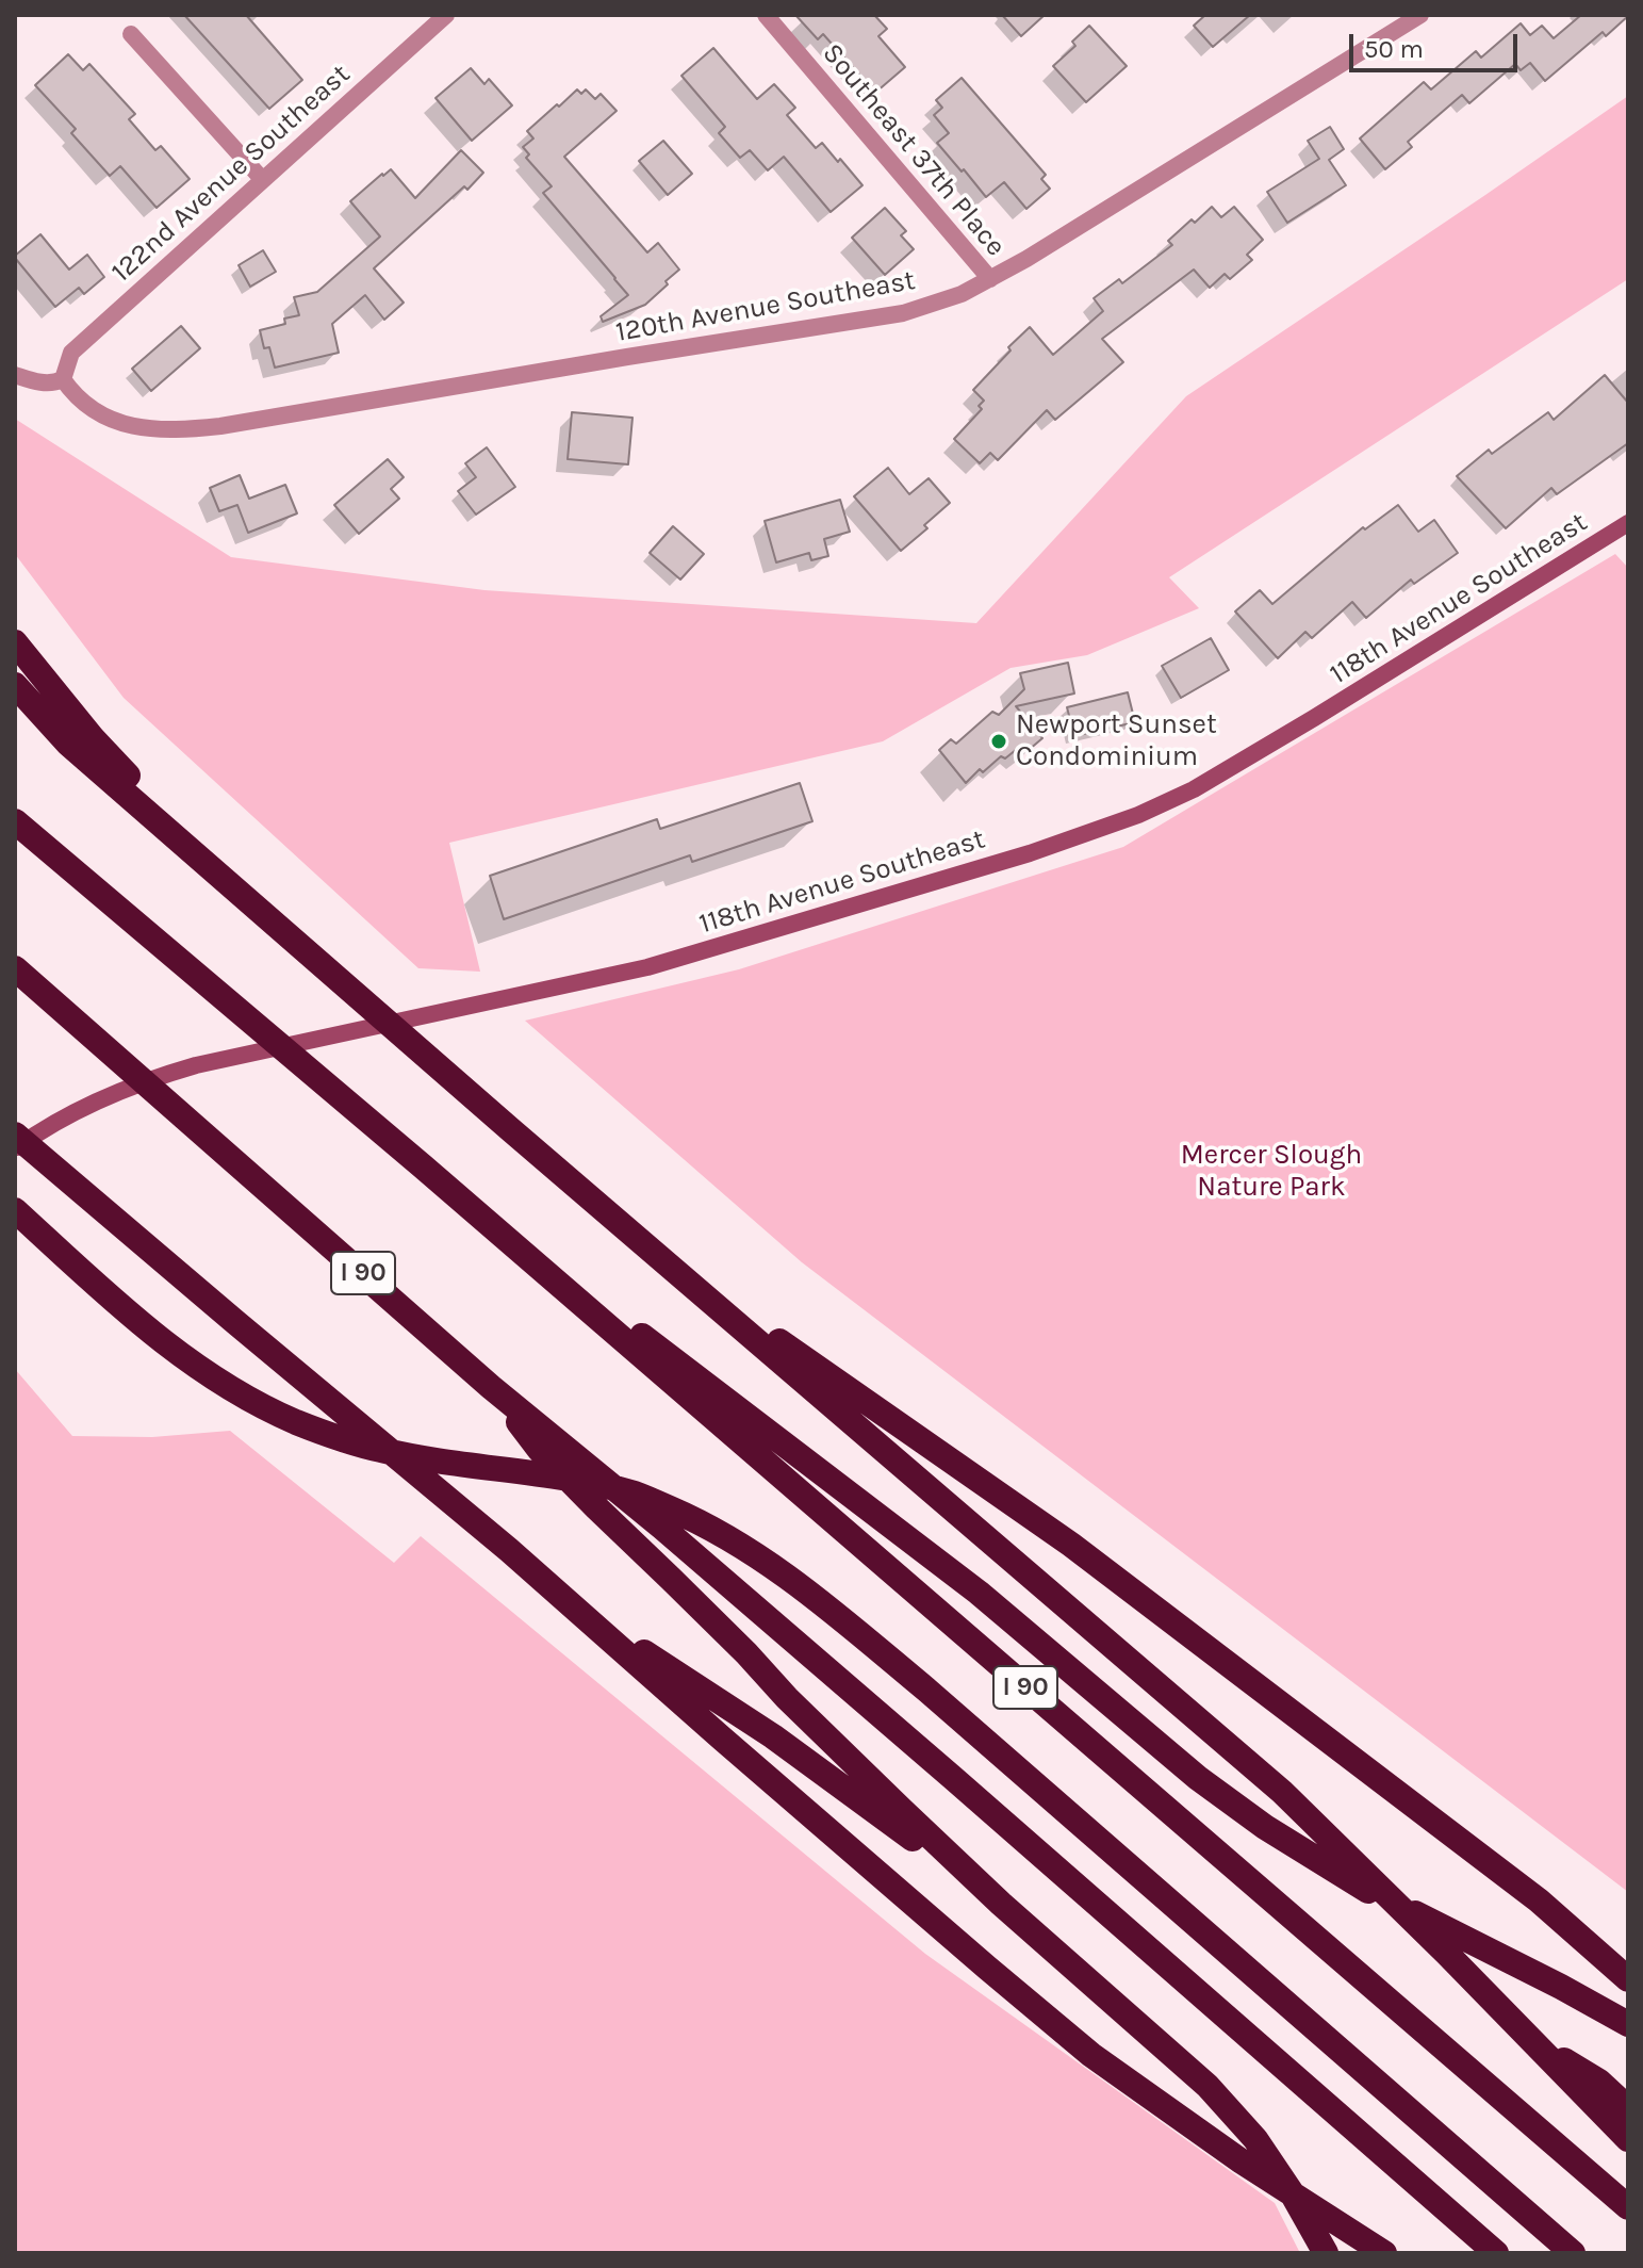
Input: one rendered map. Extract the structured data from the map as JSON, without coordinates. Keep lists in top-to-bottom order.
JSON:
{
  "streets": {
    "highway": ["I 90"],
    "street": [
      "Southeast 37th Place",
      "122nd Avenue Southeast",
      "120th Avenue Southeast",
      "118th Avenue Southeast"
    ]
  },
  "crossings": [
    ["Southeast 37th Place", "120th Avenue Southeast"],
    ["122nd Avenue Southeast", "120th Avenue Southeast"]
  ],
  "parks": ["Mercer Slough Nature Park"],
  "places": ["Newport Sunset Condominium"],
  "scale_bar": "50 m"
}
